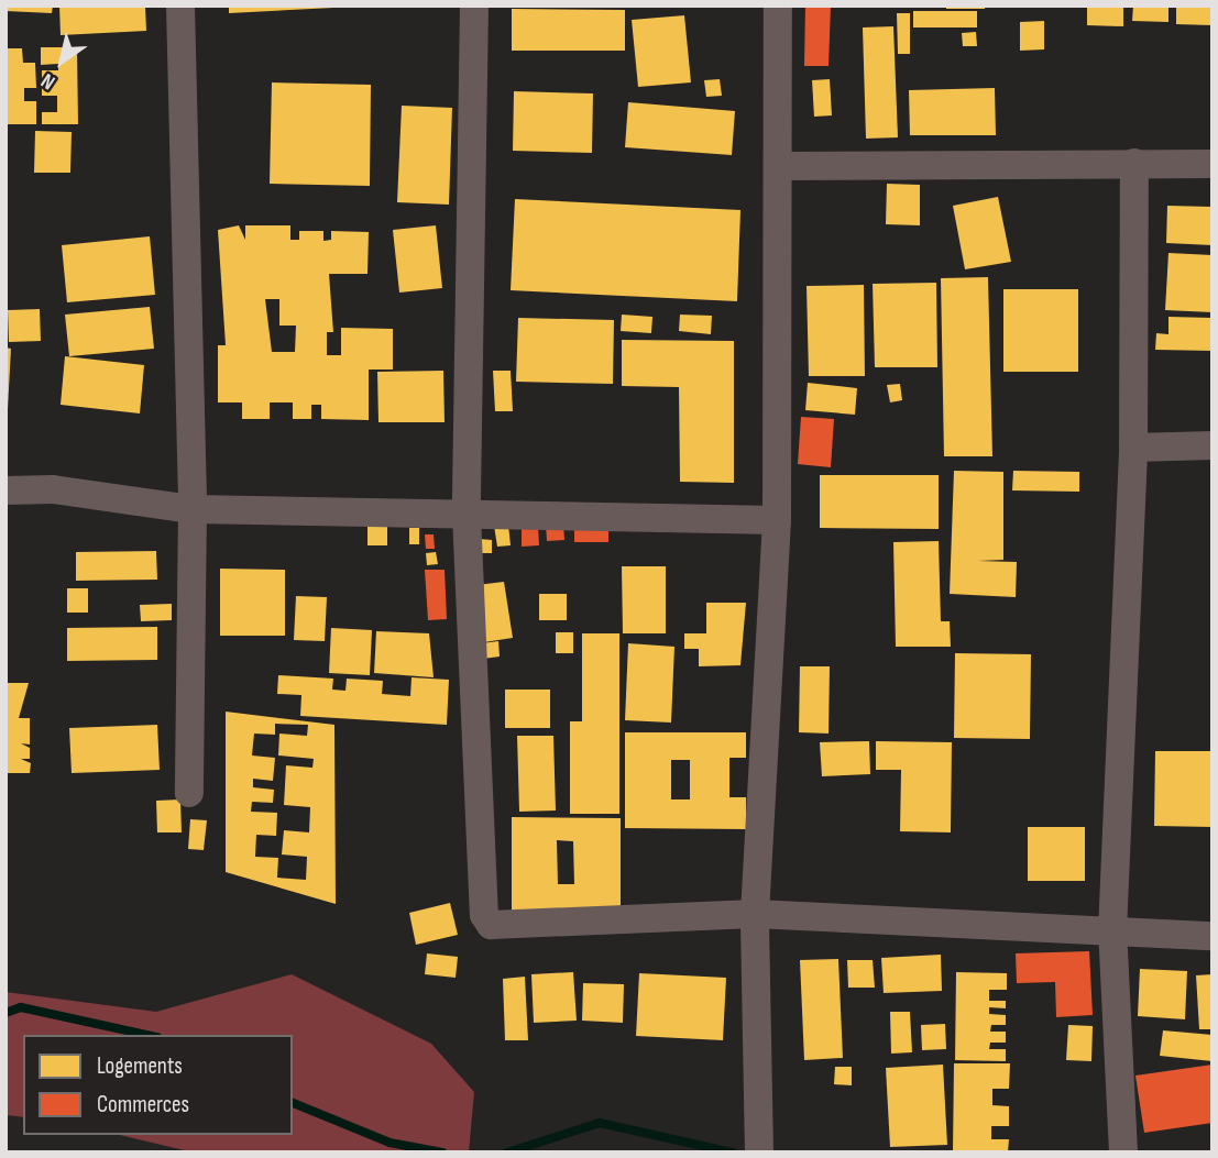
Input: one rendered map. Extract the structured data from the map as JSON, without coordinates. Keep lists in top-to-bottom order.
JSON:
{
  "legend": ["Logements", "Commerces"],
  "north": "bottom left"
}
